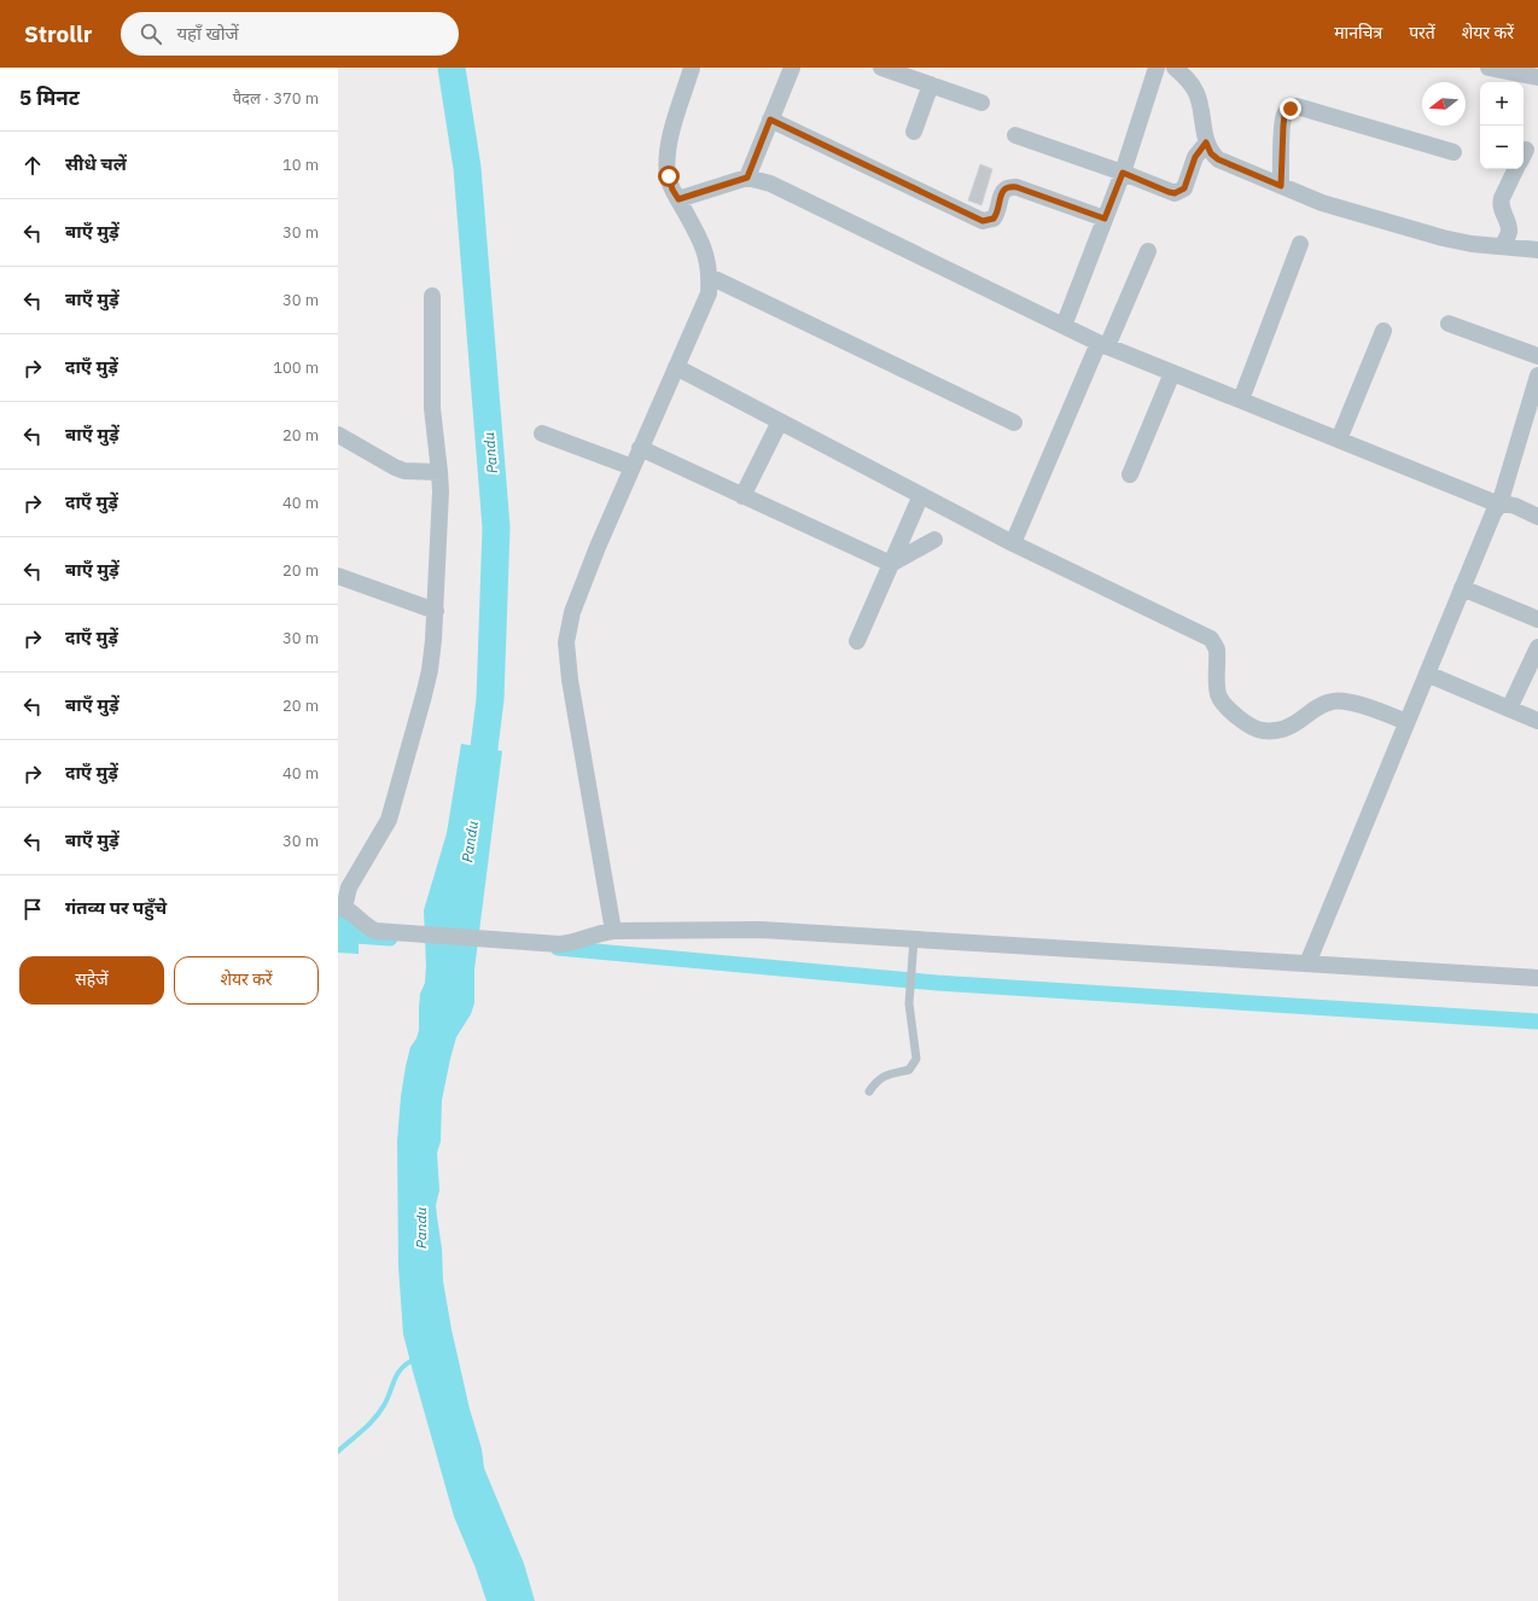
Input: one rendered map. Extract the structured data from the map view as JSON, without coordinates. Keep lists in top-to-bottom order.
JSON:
{
  "water": ["Pandu"],
  "north": "left",
  "page": {
    "header": "Strollr",
    "search": "यहाँ खोजें",
    "nav": ["मानचित्र", "परतें", "शेयर करें"],
    "heading": ["5 मिनट", "पैदल · 370 m"],
    "map_buttons": ["+", "−"],
    "list": [
      ["सीधे चलें", "10 m"],
      ["बाएँ मुड़ें", "30 m"],
      ["बाएँ मुड़ें", "30 m"],
      ["दाएँ मुड़ें", "100 m"],
      ["बाएँ मुड़ें", "20 m"],
      ["दाएँ मुड़ें", "40 m"],
      ["बाएँ मुड़ें", "20 m"],
      ["दाएँ मुड़ें", "30 m"],
      ["बाएँ मुड़ें", "20 m"],
      ["दाएँ मुड़ें", "40 m"],
      ["बाएँ मुड़ें", "30 m"],
      "गंतव्य पर पहुँचे"
    ],
    "buttons": ["सहेजें", "शेयर करें"]
  }
}
